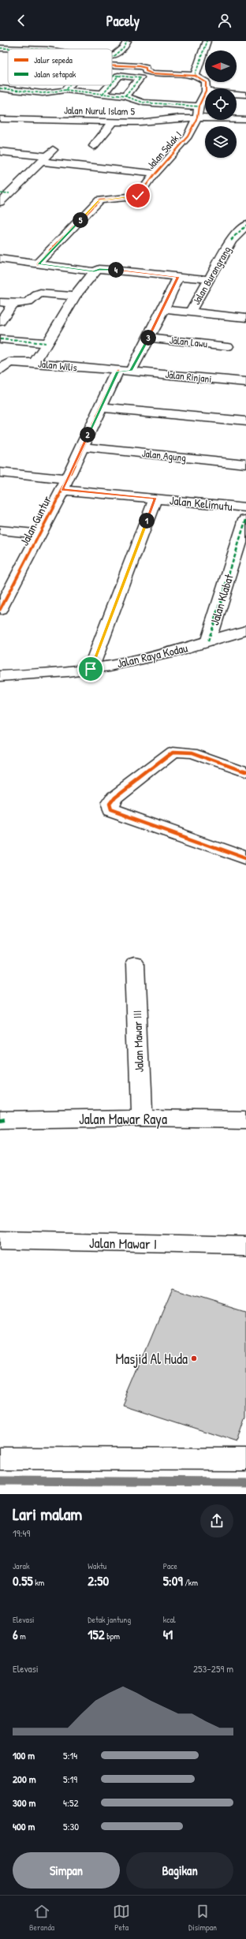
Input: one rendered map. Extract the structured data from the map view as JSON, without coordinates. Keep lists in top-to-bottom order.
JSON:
{
  "streets": {
    "street": [
      "Jalan Nurul Islam 5",
      "Jalan Salak I",
      "Jalan Burangrang",
      "Jalan Lawu",
      "Jalan Wilis",
      "Jalan Rinjani",
      "Jalan Agung",
      "Jalan Kelimutu",
      "Jalan Guntur",
      "Jalan Klabat",
      "Jalan Raya Kodau",
      "Jalan Mawar III",
      "Jalan Mawar Raya",
      "Jalan Mawar I"
    ]
  },
  "crossings": [
    ["Jalan Nurul Islam 5", "Jalan Salak I"],
    ["Jalan Lawu", "Jalan Guntur"],
    ["Jalan Wilis", "Jalan Rinjani"],
    ["Jalan Wilis", "Jalan Guntur"],
    ["Jalan Rinjani", "Jalan Guntur"],
    ["Jalan Agung", "Jalan Guntur"],
    ["Jalan Kelimutu", "Jalan Guntur"],
    ["Jalan Klabat", "Jalan Raya Kodau"],
    ["Jalan Mawar III", "Jalan Mawar Raya"]
  ],
  "places": ["Masjid Al Huda"],
  "legend": ["Jalur sepeda", "Jalan setapak"],
  "north": "left",
  "page": {
    "header": "Pacely",
    "pins": [
      "5",
      "4",
      "3",
      "2",
      "1"
    ],
    "heading": ["Lari malam", "19:49"],
    "stats": [
      ["Jarak", "0.55 km"],
      ["Waktu", "2:50"],
      ["Pace", "5:09 /km"],
      ["Elevasi", "6 m"],
      ["Detak jantung", "152 bpm"],
      ["kcal", "41"]
    ],
    "chart": ["Elevasi", "253–259 m"],
    "list": [
      {
        "name": "100 m",
        "note": "5:14"
      },
      {
        "name": "200 m",
        "note": "5:19"
      },
      {
        "name": "300 m",
        "note": "4:52"
      },
      {
        "name": "400 m",
        "note": "5:30"
      }
    ],
    "buttons": ["Simpan", "Bagikan"],
    "tabs": ["Beranda", "Peta", "Disimpan"]
  }
}
